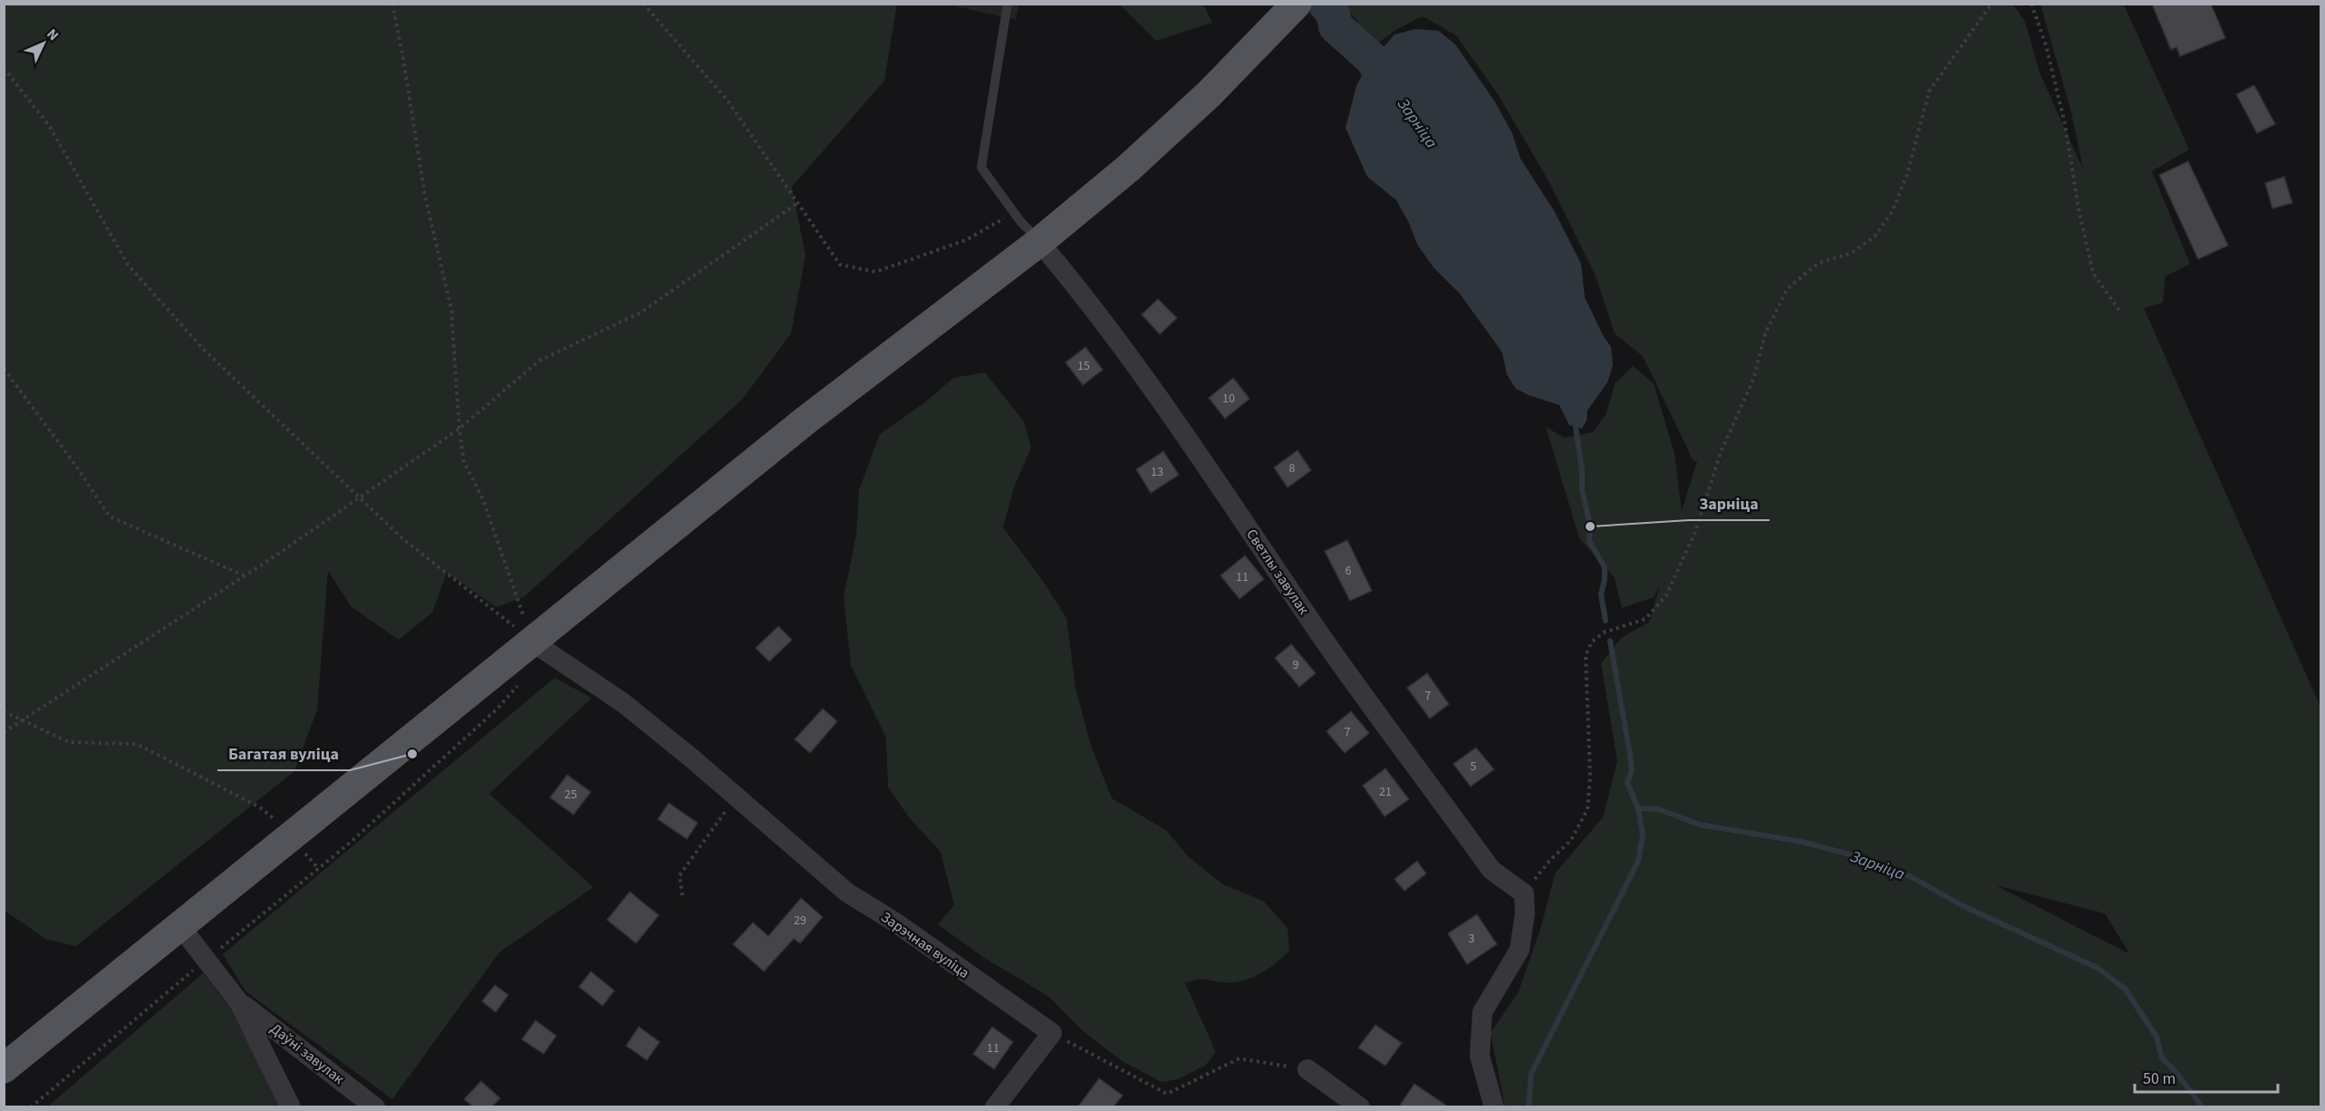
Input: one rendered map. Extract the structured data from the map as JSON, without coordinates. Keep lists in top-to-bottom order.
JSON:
{
  "streets": {
    "street": ["Светлы завулак", "Зарэчная вуліца", "Даўні завулак"]
  },
  "water": ["Зарніца"],
  "places": ["Зарніца", "Багатая вуліца"],
  "house_numbers": [
    "15",
    "10",
    "8",
    "13",
    "6",
    "11",
    "9",
    "7",
    "7",
    "5",
    "21",
    "25",
    "29",
    "3",
    "11"
  ],
  "scale_bar": "50 m",
  "north": "top right"
}
